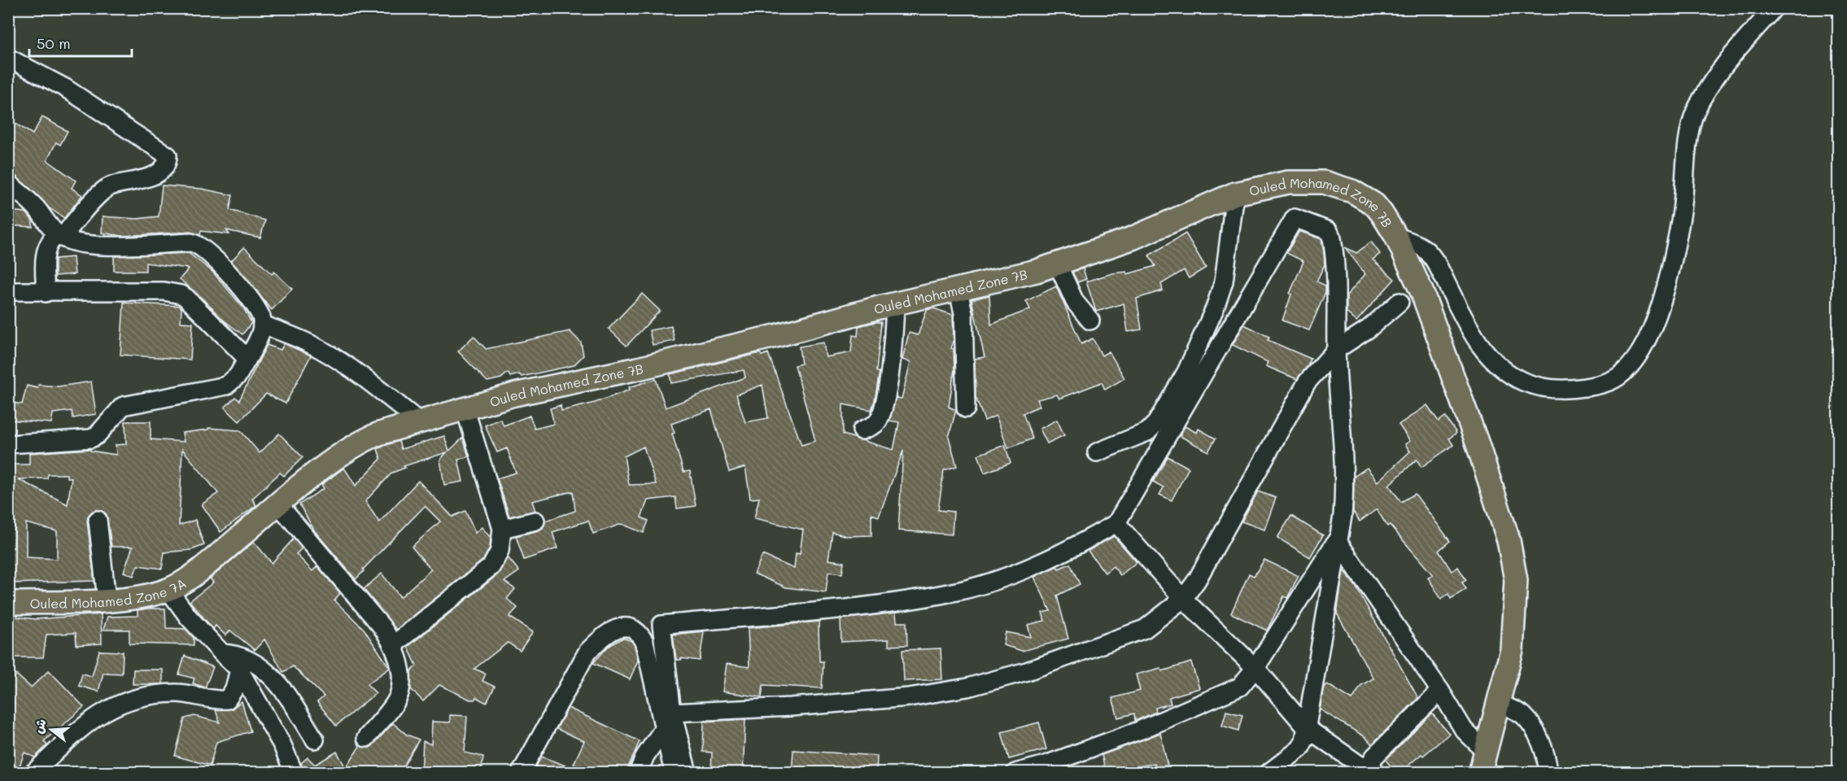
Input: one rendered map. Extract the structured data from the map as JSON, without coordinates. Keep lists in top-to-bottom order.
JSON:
{
  "streets": {
    "main road": ["Ouled Mohamed Zone 7B", "Ouled Mohamed Zone 7A"]
  },
  "crossings": [
    ["Ouled Mohamed Zone 7B", "Ouled Mohamed Zone 7A"]
  ],
  "scale_bar": "50 m",
  "north": "left"
}
